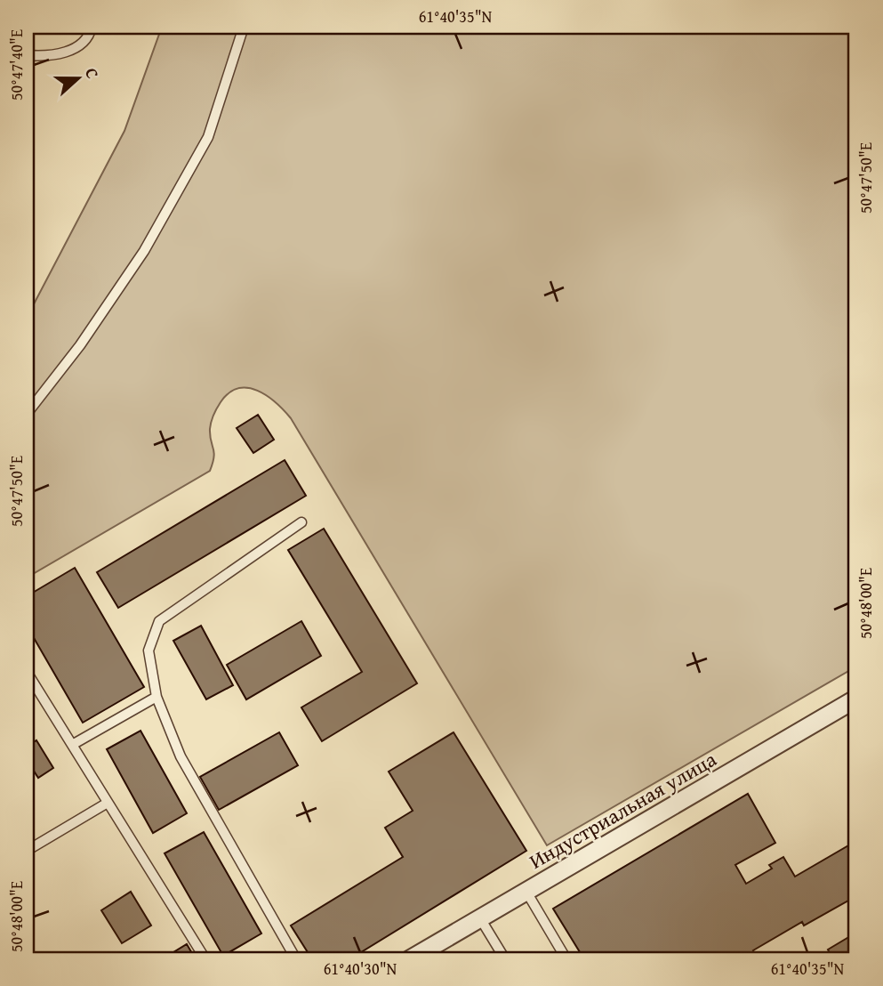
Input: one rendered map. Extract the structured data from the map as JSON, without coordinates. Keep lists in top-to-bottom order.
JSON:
{
  "streets": {
    "street": ["Индустриальная улица"]
  },
  "north": "right",
  "coordinates": [
    "61°40'35\"N",
    "50°47'40\"E",
    "50°47'50\"E",
    "50°48'00\"E",
    "61°40'30\"N"
  ]
}
